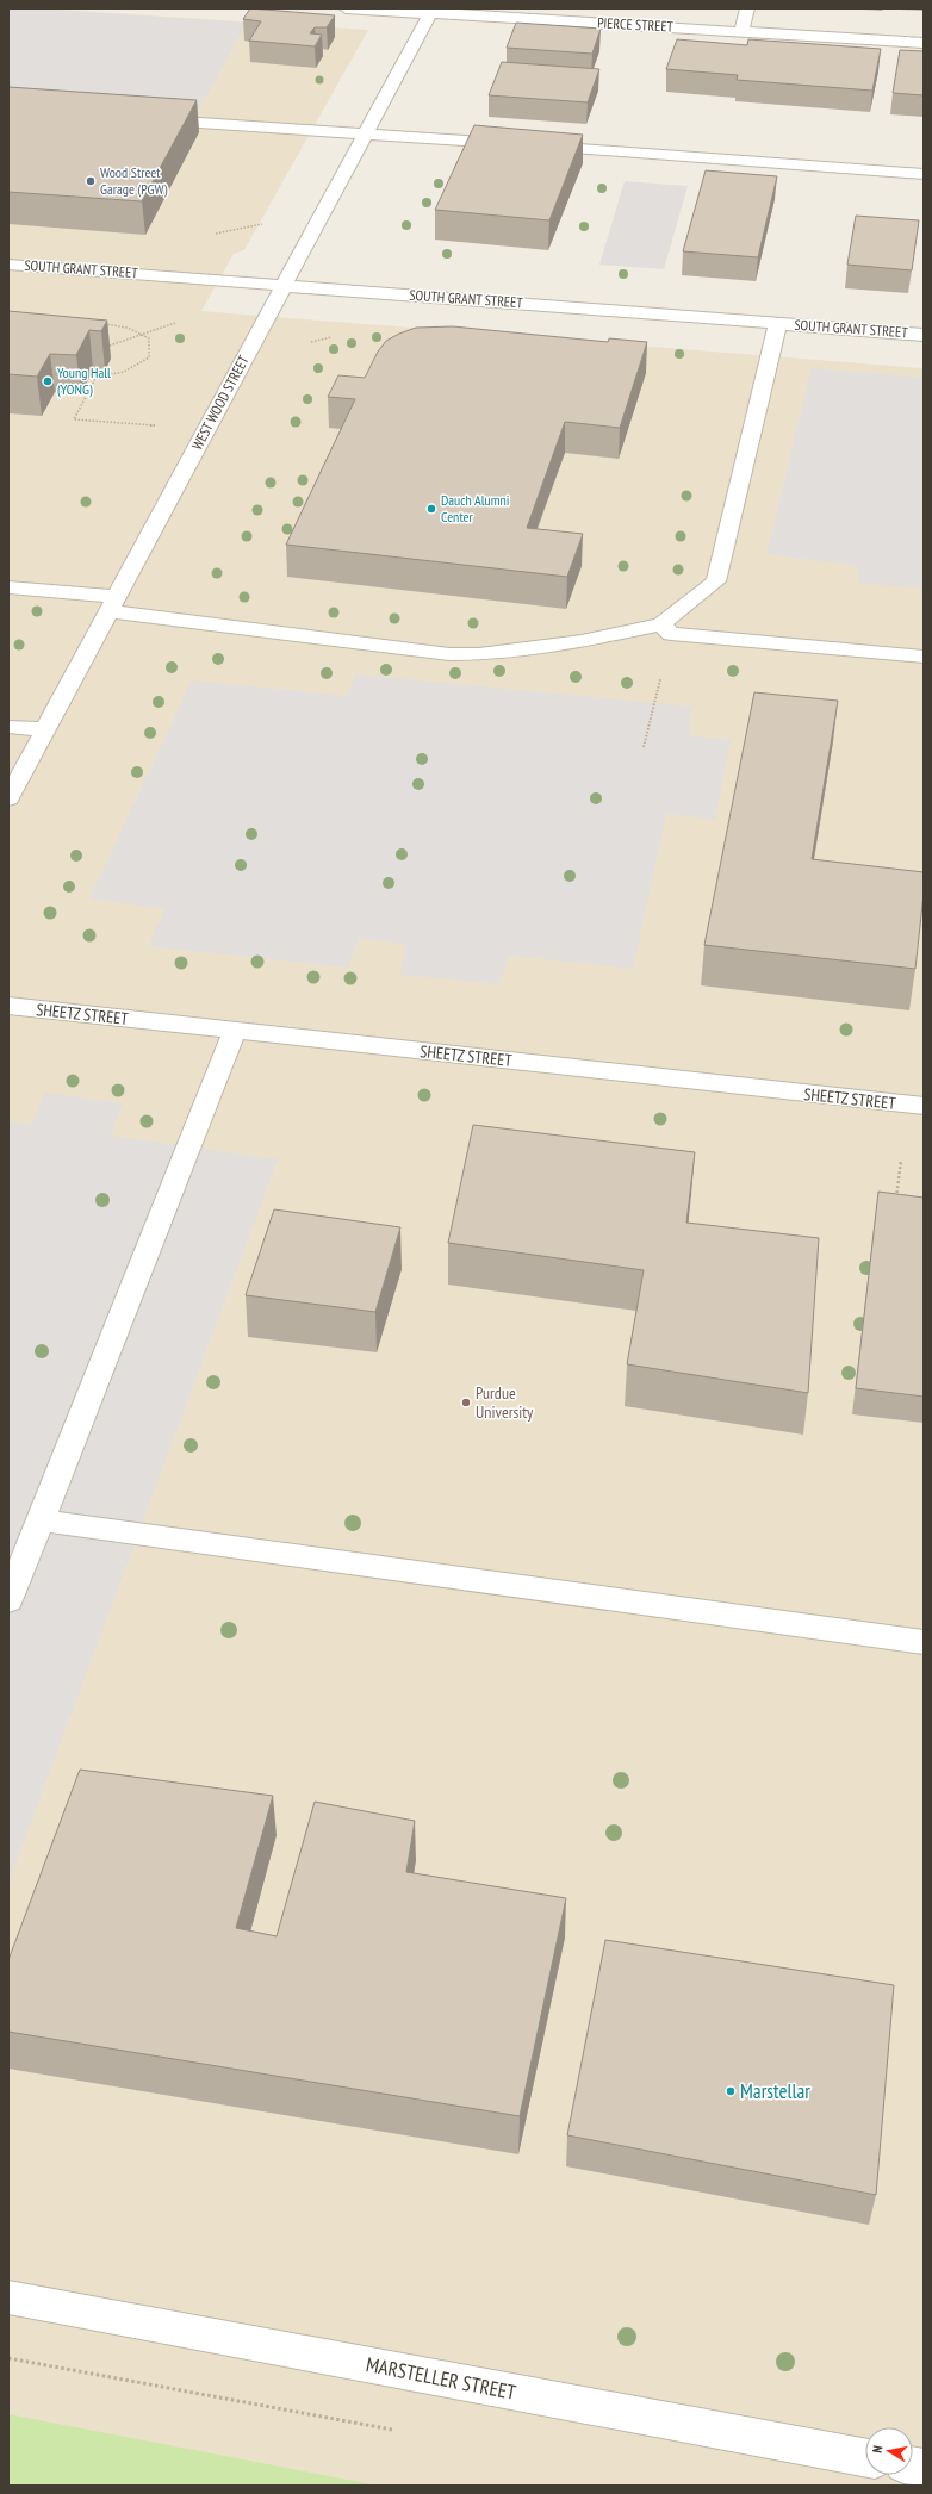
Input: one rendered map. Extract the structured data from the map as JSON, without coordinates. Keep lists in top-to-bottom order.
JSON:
{
  "streets": {
    "street": [
      "PIERCE STREET",
      "SOUTH GRANT STREET",
      "WEST WOOD STREET",
      "SHEETZ STREET",
      "MARSTELLER STREET"
    ]
  },
  "crossings": [
    ["PIERCE STREET", "WEST WOOD STREET"],
    ["SOUTH GRANT STREET", "WEST WOOD STREET"]
  ],
  "places": [
    "Wood Street Garage (PGW)",
    "Young Hall (YONG)",
    "Dauch Alumni Center",
    "Purdue University",
    "Marstellar"
  ],
  "north": "left"
}
